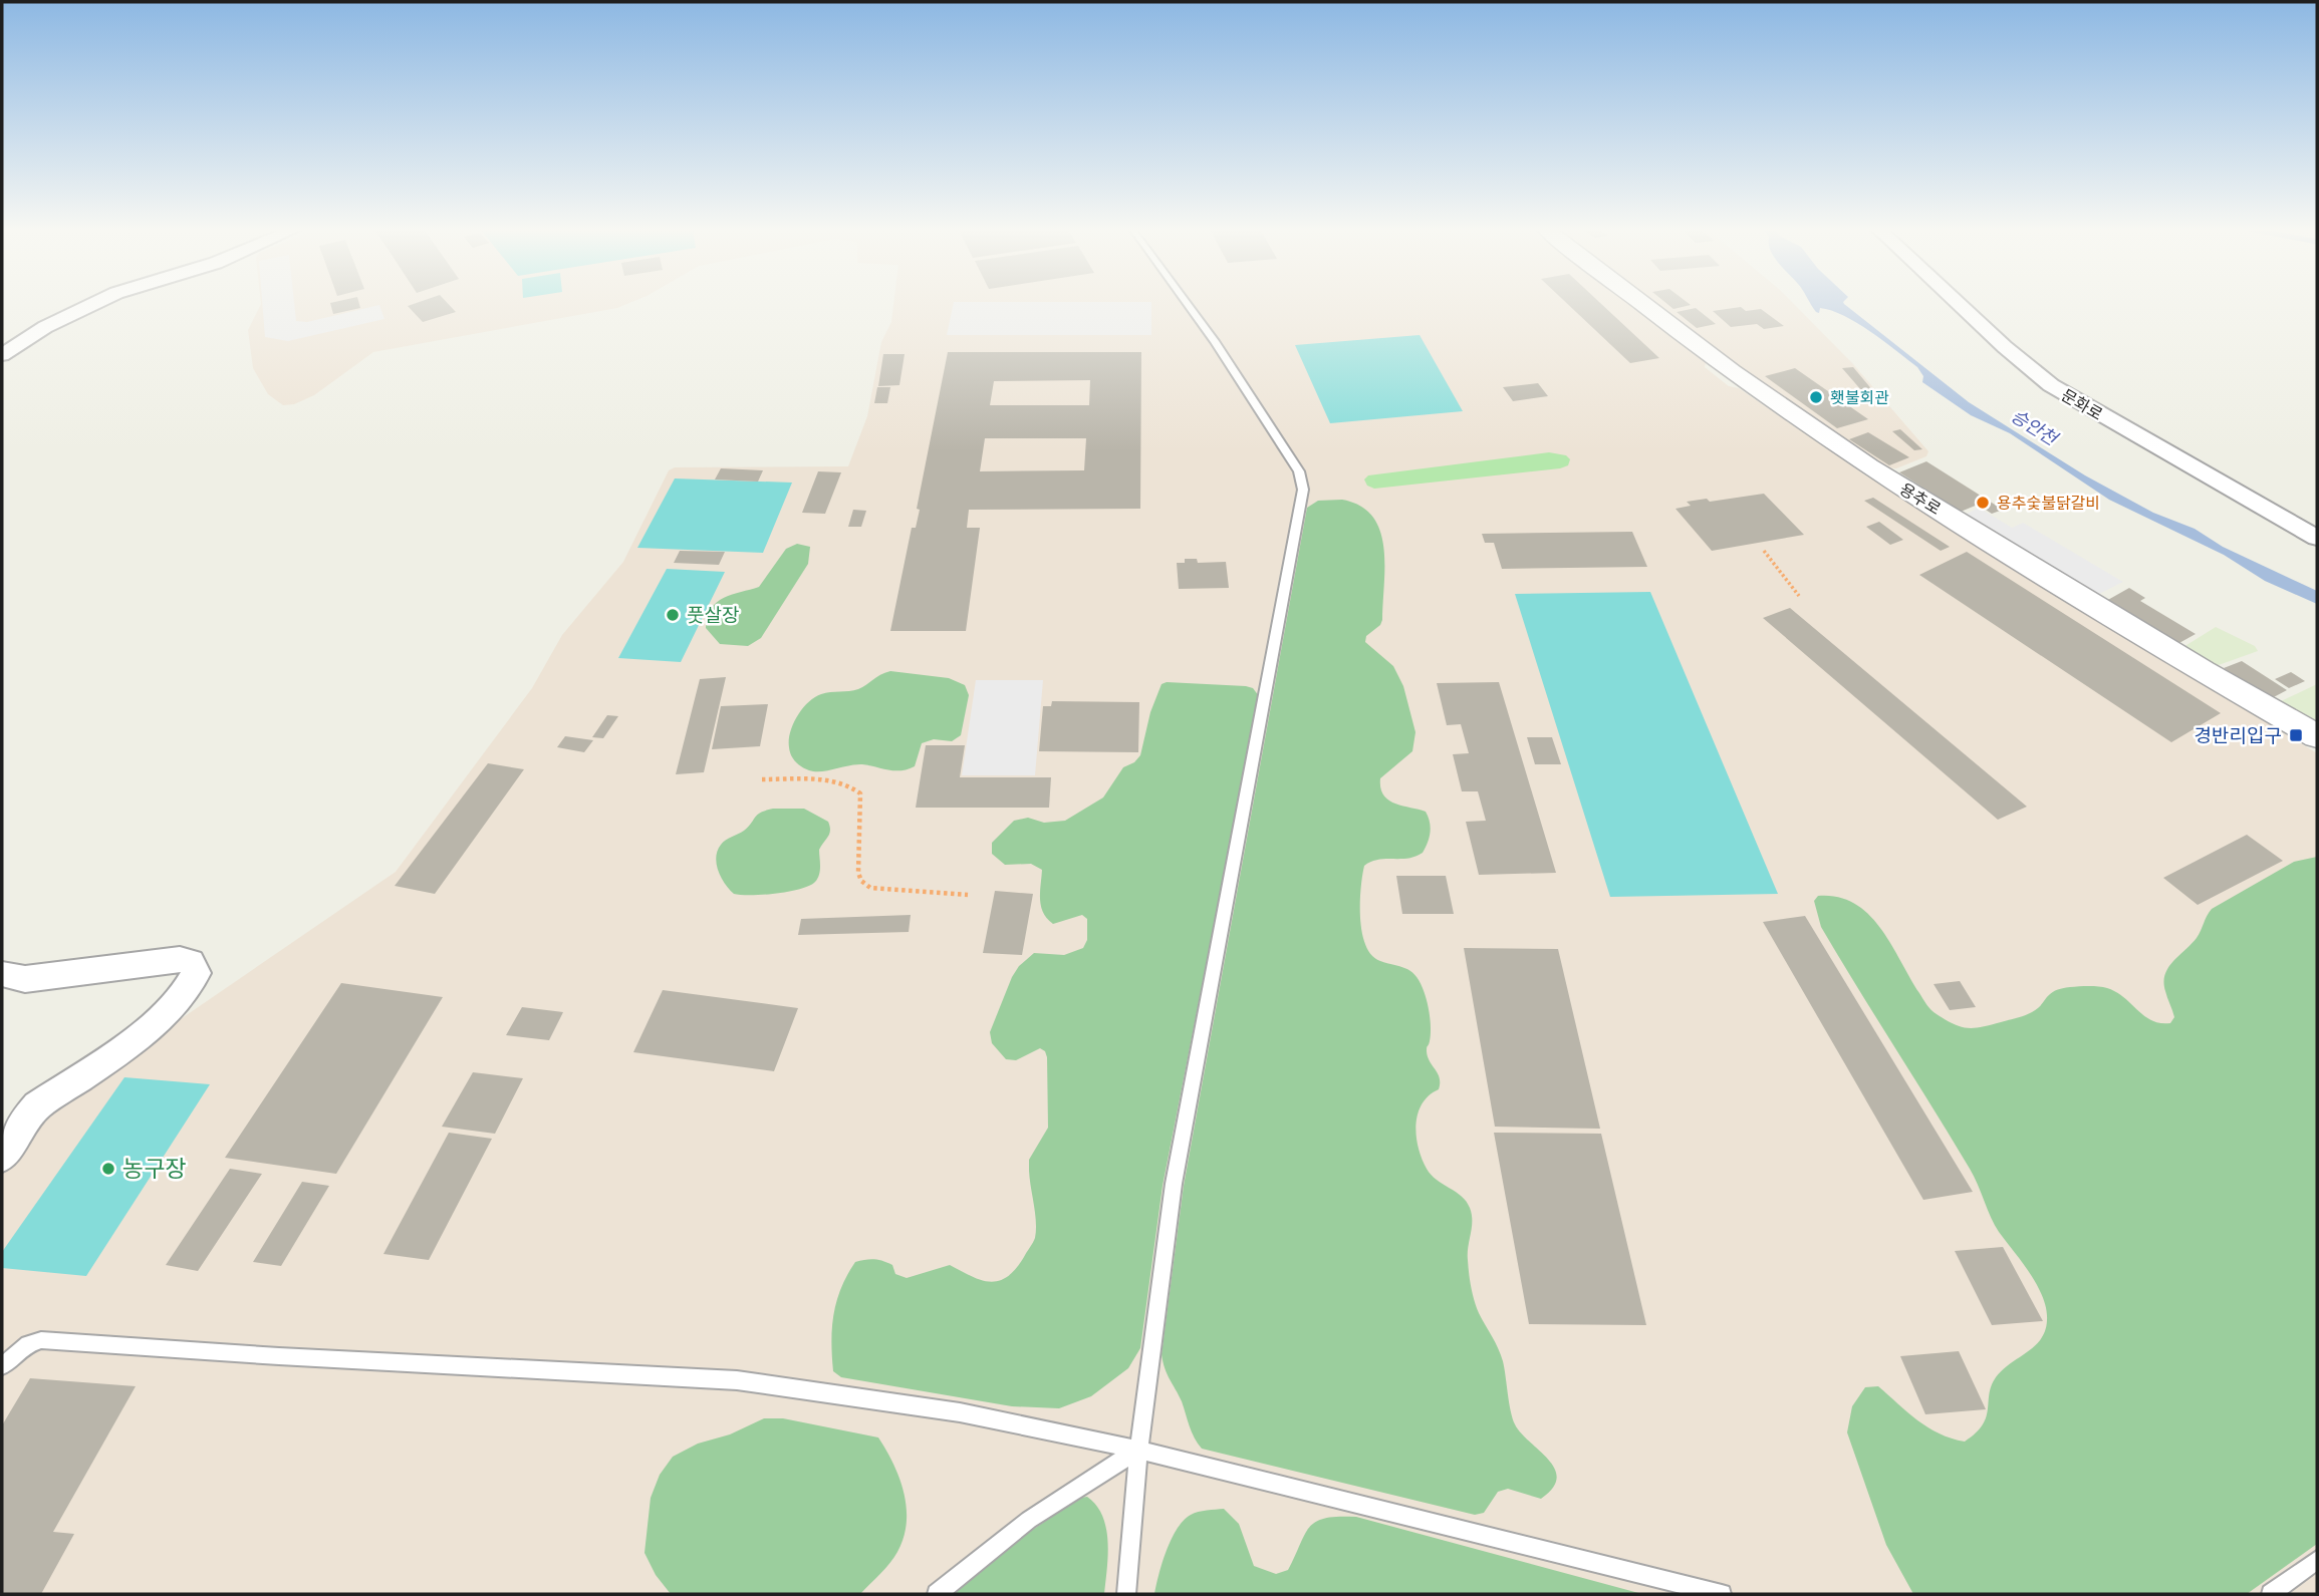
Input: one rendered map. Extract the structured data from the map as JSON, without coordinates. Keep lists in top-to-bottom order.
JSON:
{
  "streets": {
    "street": ["문화로", "용추로"]
  },
  "water": ["승안천"],
  "places": {
    "other": [
      "횃불회관",
      "용추숯불닭갈비",
      "풋살장",
      "농구장"
    ],
    "transit": ["경반리입구"]
  }
}
